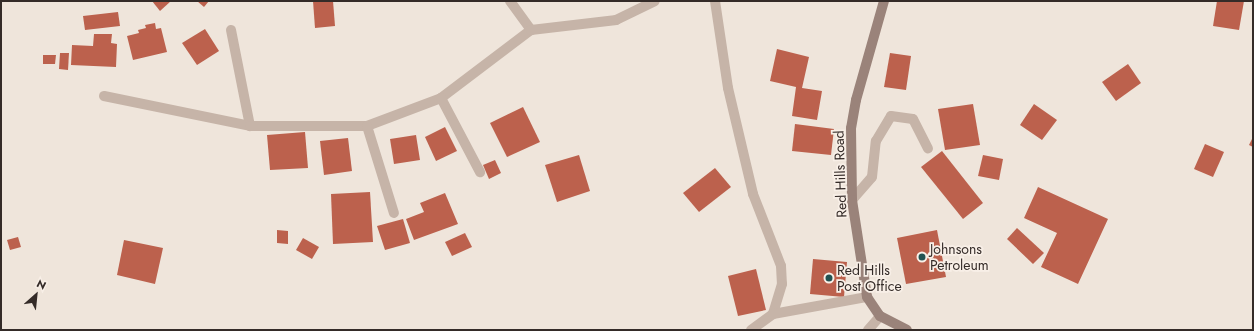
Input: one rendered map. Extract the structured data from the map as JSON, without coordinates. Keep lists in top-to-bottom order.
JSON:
{
  "streets": {
    "main road": ["Red Hills Road"]
  },
  "places": ["Johnsons Petroleum", "Red Hills Post Office"],
  "north": "top right"
}
